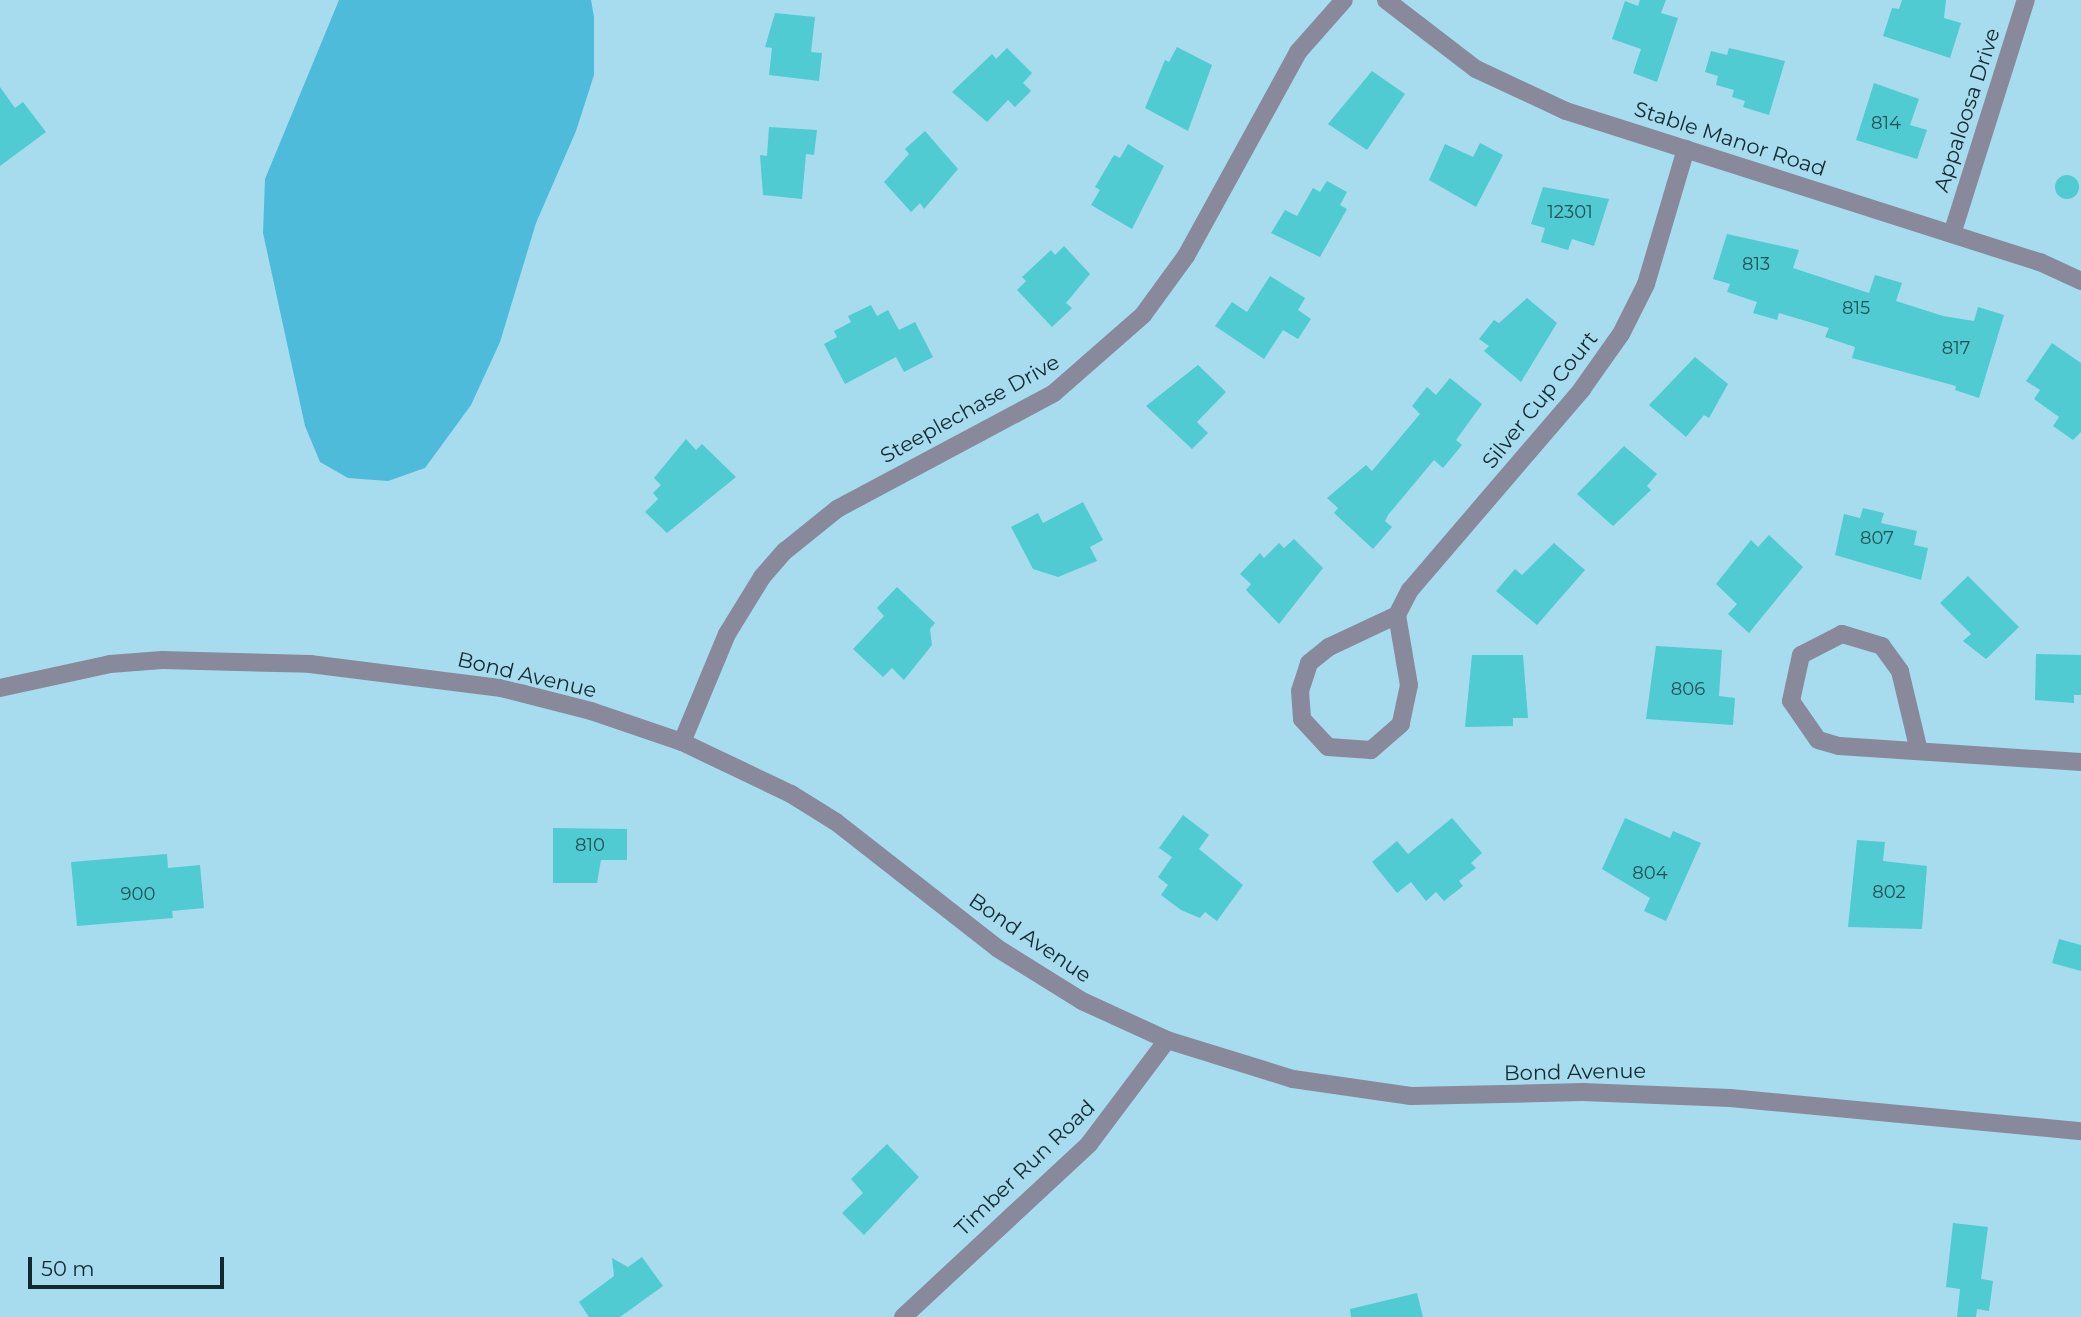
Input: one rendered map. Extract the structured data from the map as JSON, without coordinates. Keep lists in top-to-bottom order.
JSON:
{
  "streets": {
    "street": [
      "Appaloosa Drive",
      "Stable Manor Road",
      "Silver Cup Court",
      "Steeplechase Drive",
      "Bond Avenue",
      "Timber Run Road"
    ]
  },
  "crossings": [
    ["Appaloosa Drive", "Stable Manor Road"],
    ["Stable Manor Road", "Silver Cup Court"],
    ["Steeplechase Drive", "Bond Avenue"],
    ["Bond Avenue", "Timber Run Road"]
  ],
  "house_numbers": [
    "814",
    "12301",
    "813",
    "815",
    "817",
    "807",
    "806",
    "810",
    "804",
    "802",
    "900"
  ],
  "scale_bar": "50 m"
}
